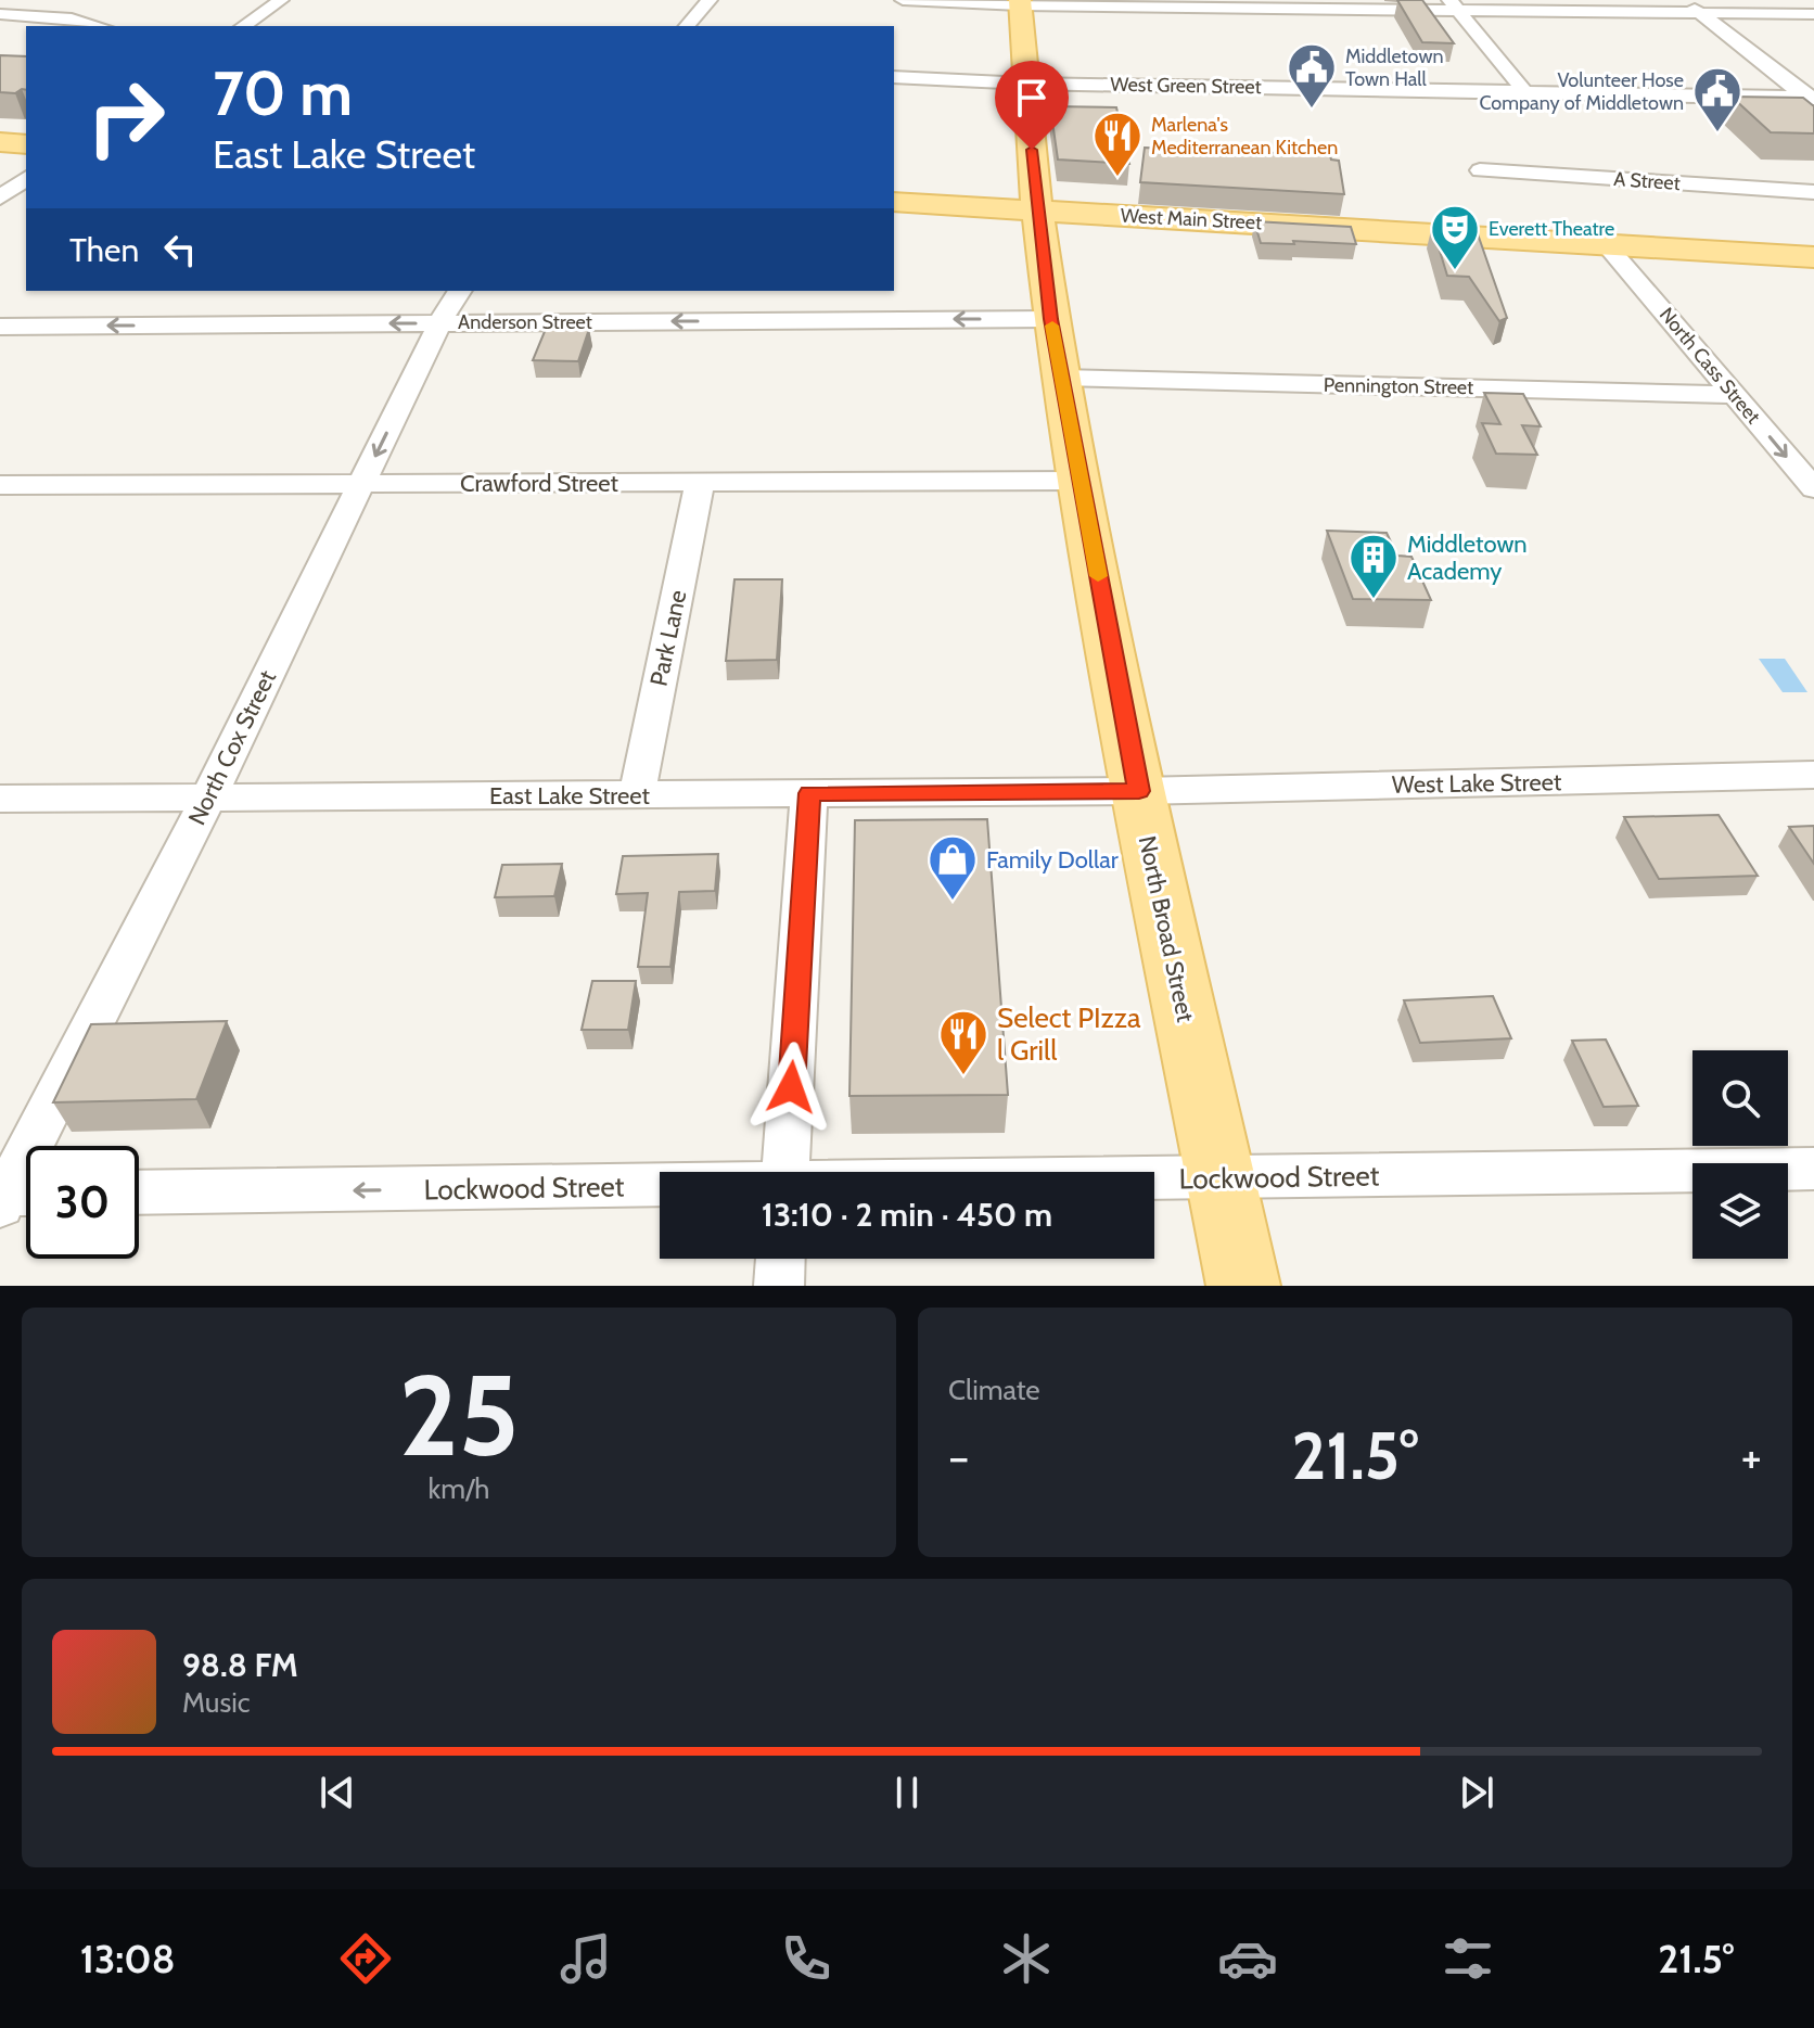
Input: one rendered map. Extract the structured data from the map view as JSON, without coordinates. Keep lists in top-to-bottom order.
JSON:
{
  "streets": {
    "main road": ["West Main Street", "North Broad Street"],
    "street": [
      "West Green Street",
      "A Street",
      "Anderson Street",
      "North Cass Street",
      "Pennington Street",
      "Crawford Street",
      "Park Lane",
      "North Cox Street",
      "West Lake Street",
      "East Lake Street",
      "Lockwood Street"
    ]
  },
  "crossings": [
    ["West Green Street", "North Broad Street"],
    ["West Main Street", "North Cass Street"],
    ["West Main Street", "North Broad Street"],
    ["Anderson Street", "North Cox Street"],
    ["Anderson Street", "North Broad Street"],
    ["North Cass Street", "Pennington Street"],
    ["Pennington Street", "North Broad Street"],
    ["Crawford Street", "Park Lane"],
    ["Crawford Street", "North Cox Street"],
    ["Crawford Street", "North Broad Street"],
    ["Park Lane", "East Lake Street"],
    ["North Cox Street", "East Lake Street"],
    ["West Lake Street", "East Lake Street"],
    ["West Lake Street", "North Broad Street"],
    ["East Lake Street", "North Broad Street"],
    ["North Broad Street", "Lockwood Street"]
  ],
  "one_way": ["Anderson Street", "North Cass Street", "Lockwood Street"],
  "places": {
    "public building": ["Middletown Town Hall", "Volunteer Hose Company of Middletown"],
    "restaurant": ["Marlena's Mediterranean Kitchen", "Select PIzza l Grill"],
    "theatre": ["Everett Theatre"],
    "building": ["Middletown Academy"],
    "shop": ["Family Dollar"]
  },
  "page": {
    "turn": ["70 m", "East Lake Street"],
    "then": "Then",
    "limit": "30",
    "trip": "13:10 · 2 min · 450 m",
    "tile": [
      ["25", "km/h"],
      "Climate"
    ],
    "heat": ["−", "21.5°", "+"],
    "song": ["98.8 FM", "Music"],
    "tabs": ["13:08", "21.5°"]
  }
}
